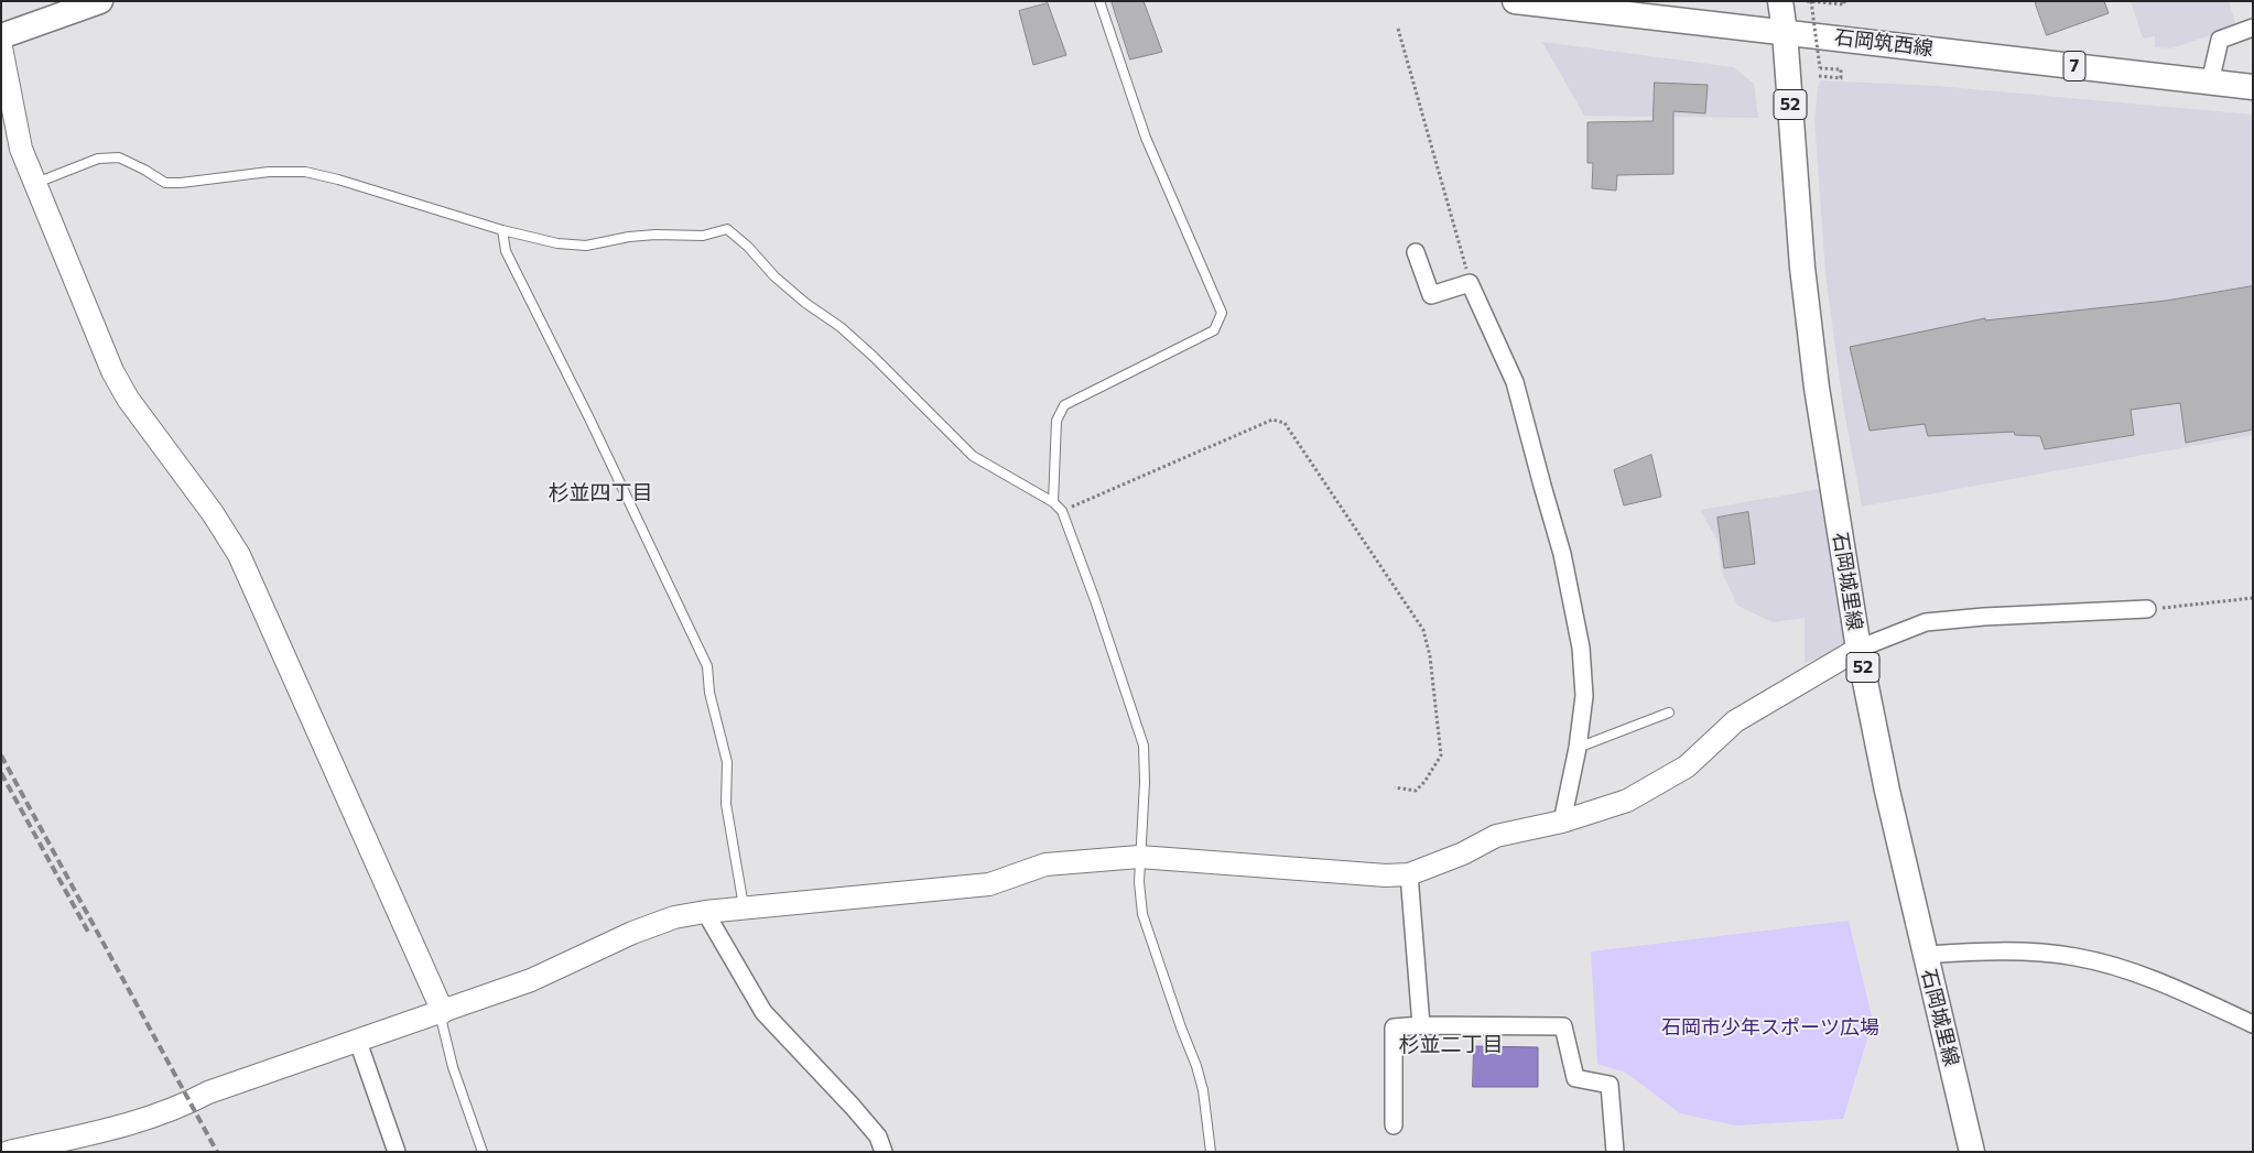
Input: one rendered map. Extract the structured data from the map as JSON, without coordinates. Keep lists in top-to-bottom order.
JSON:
{
  "streets": {
    "main road": [
      "石岡筑西線",
      "7",
      "52",
      "石岡城里線"
    ]
  },
  "crossings": [
    ["石岡筑西線", "石岡城里線"]
  ],
  "districts": ["杉並四丁目", "杉並二丁目"],
  "parks": ["石岡市少年スポーツ広場"]
}
